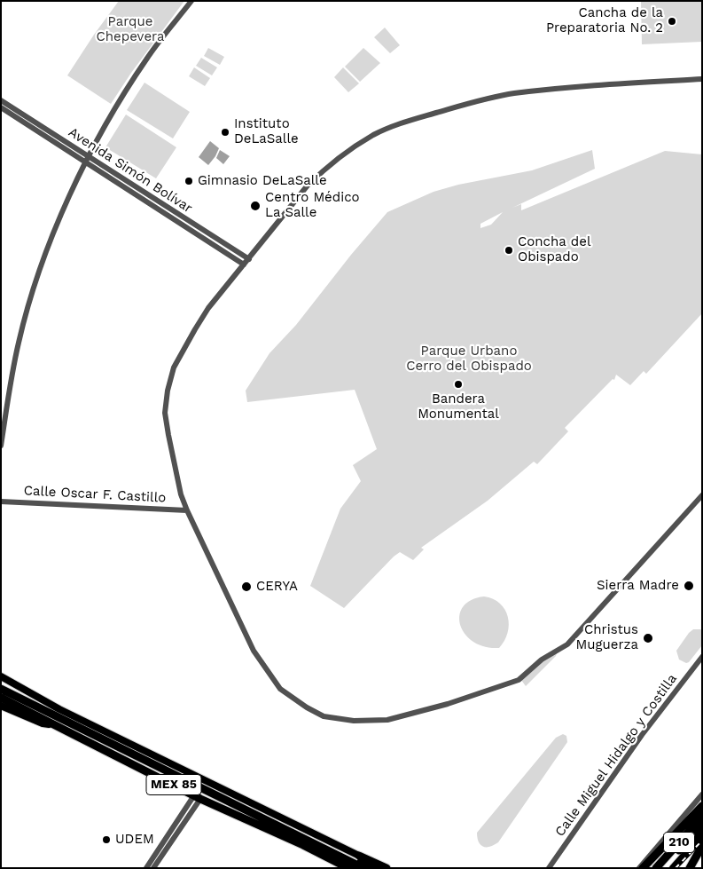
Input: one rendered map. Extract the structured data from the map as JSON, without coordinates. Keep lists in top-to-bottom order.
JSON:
{
  "streets": {
    "highway": ["MEX 85", "210"],
    "street": ["Avenida Simón Bolívar", "Calle Oscar F. Castillo", "Calle Miguel Hidalgo y Costilla"]
  },
  "parks": ["Parque Chepevera", "Parque Urbano Cerro del Obispado"],
  "places": [
    "Cancha de la Preparatoria No. 2",
    "Instituto DeLaSalle",
    "Gimnasio DeLaSalle",
    "Centro Médico La Salle",
    "Concha del Obispado",
    "Bandera Monumental",
    "Sierra Madre",
    "CERYA",
    "Christus Muguerza",
    "UDEM"
  ]
}
